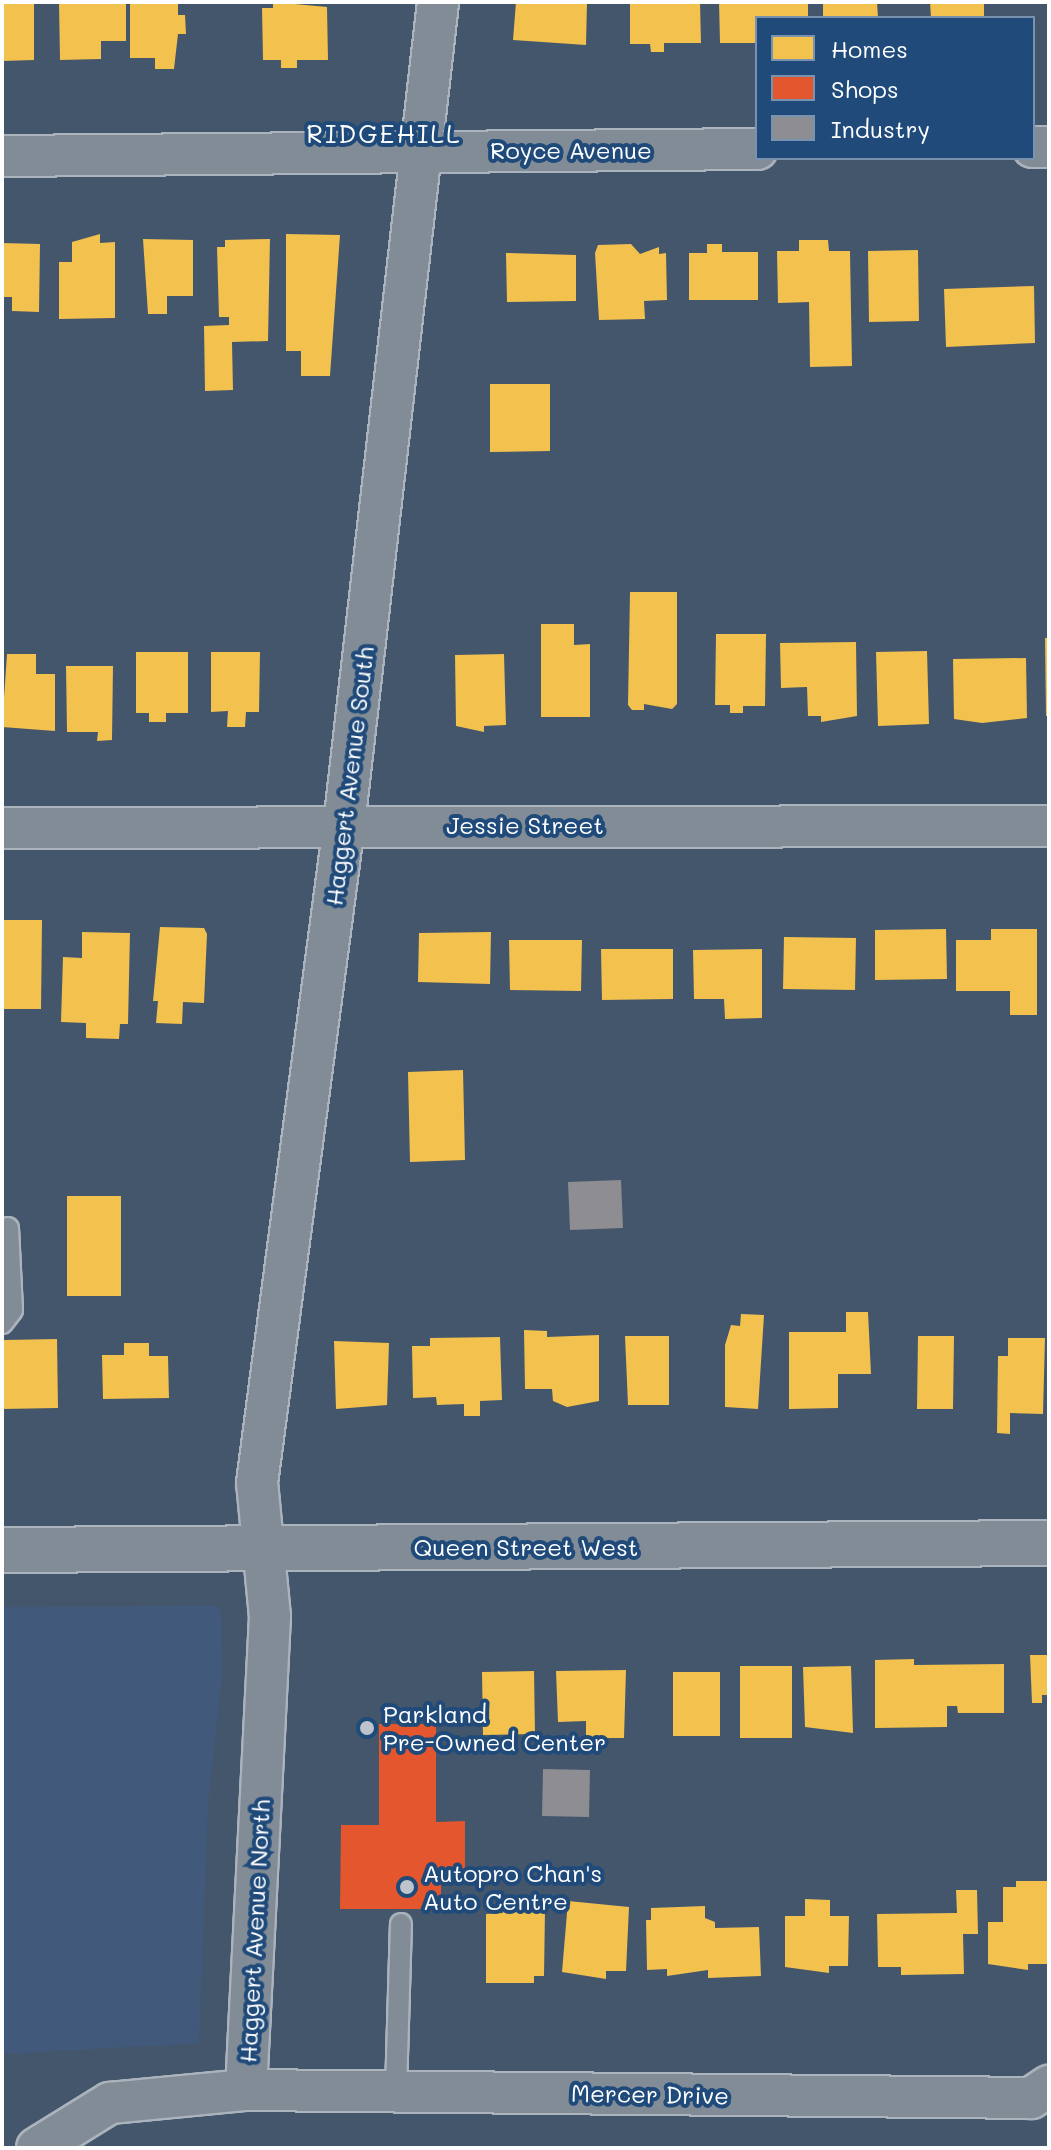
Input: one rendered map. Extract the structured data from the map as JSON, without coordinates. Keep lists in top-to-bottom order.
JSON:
{
  "streets": {
    "main road": ["Queen Street West"],
    "street": [
      "Royce Avenue",
      "Haggert Avenue South",
      "Jessie Street",
      "Haggert Avenue North",
      "Mercer Drive"
    ]
  },
  "crossings": [
    ["Royce Avenue", "Haggert Avenue South"],
    ["Haggert Avenue South", "Jessie Street"],
    ["Haggert Avenue South", "Queen Street West"],
    ["Haggert Avenue South", "Haggert Avenue North"],
    ["Queen Street West", "Haggert Avenue North"],
    ["Haggert Avenue North", "Mercer Drive"]
  ],
  "districts": ["RIDGEHILL"],
  "places": ["Parkland Pre-Owned Center", "Autopro Chan's Auto Centre"],
  "legend": ["Homes", "Shops", "Industry"]
}
